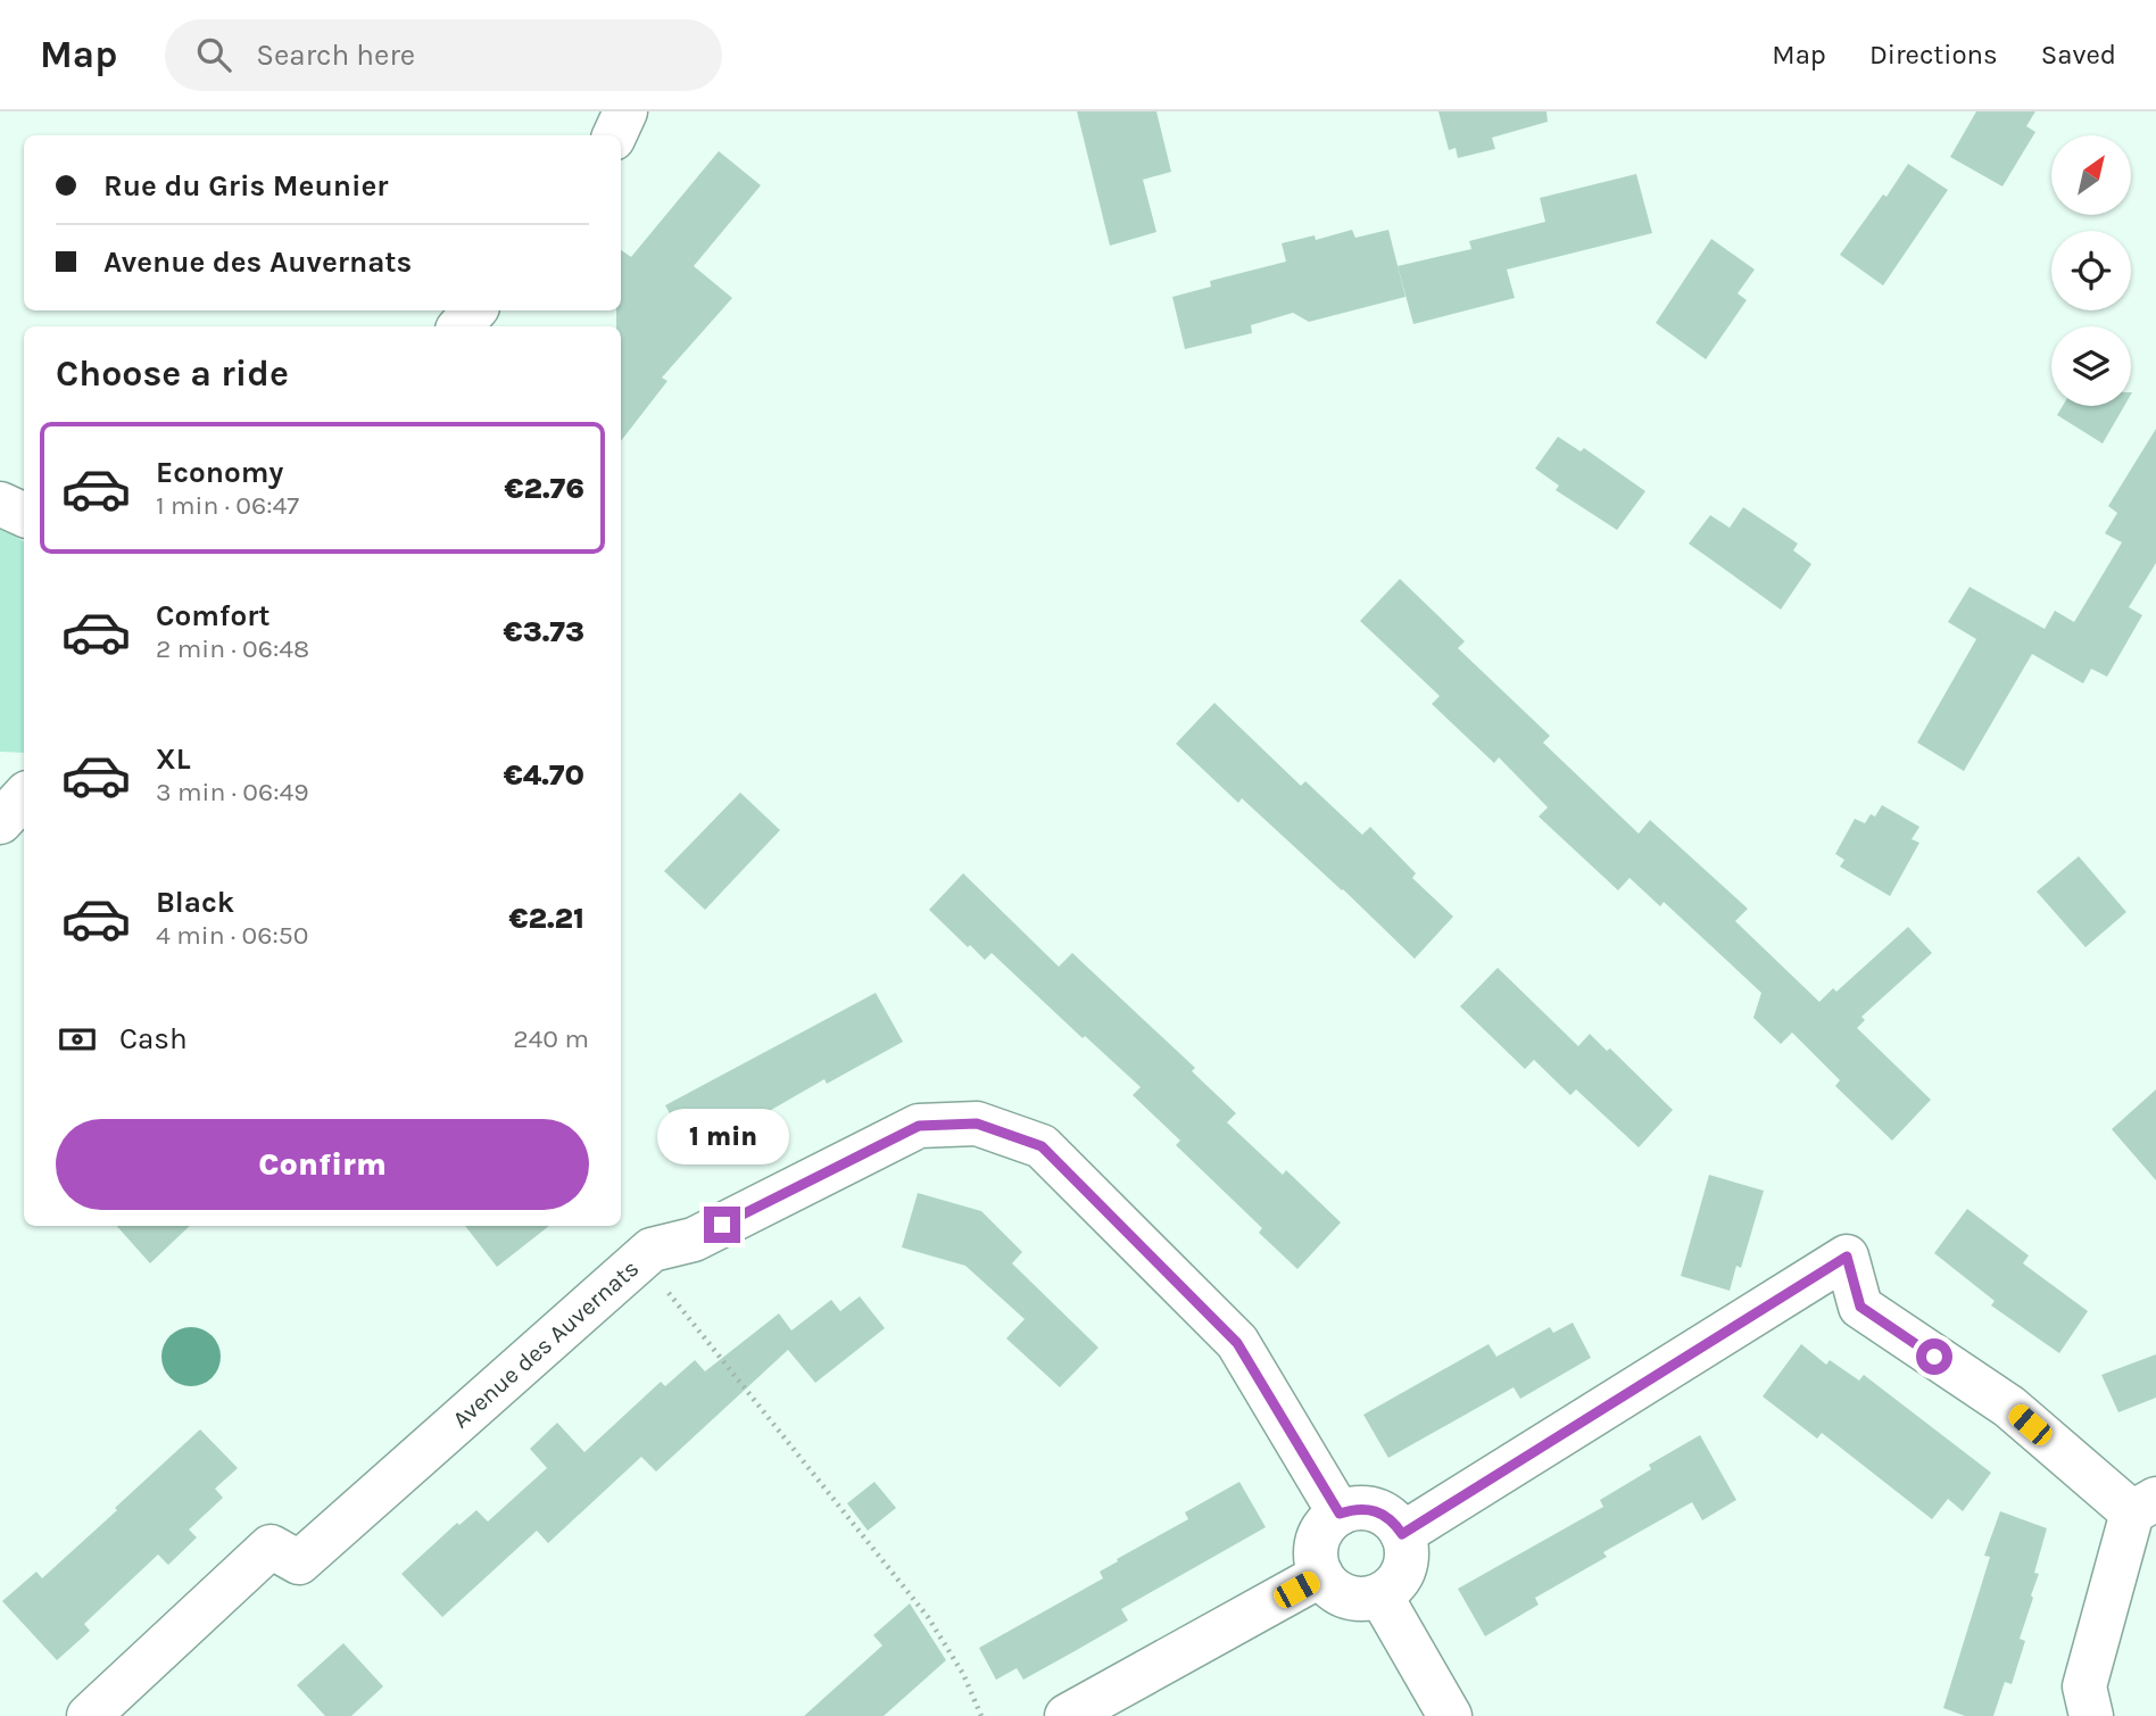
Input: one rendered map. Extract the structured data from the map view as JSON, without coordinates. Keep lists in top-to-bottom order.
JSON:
{
  "streets": {
    "street": ["Avenue des Auvernats"]
  },
  "north": "top right",
  "page": {
    "header": "Map",
    "search": "Search here",
    "nav": ["Map", "Directions", "Saved"],
    "banner": ["Rue du Gris Meunier", "Avenue des Auvernats"],
    "heading": "Choose a ride",
    "list": [
      {
        "name": "Economy",
        "note": "1 min · 06:47",
        "value": "€2.76"
      },
      {
        "name": "Comfort",
        "note": "2 min · 06:48",
        "value": "€3.73"
      },
      {
        "name": "XL",
        "note": "3 min · 06:49",
        "value": "€4.70"
      },
      {
        "name": "Black",
        "note": "4 min · 06:50",
        "value": "€2.21"
      }
    ],
    "pay": ["Cash", "240 m"],
    "buttons": "Confirm",
    "bubble": "1 min"
  }
}
